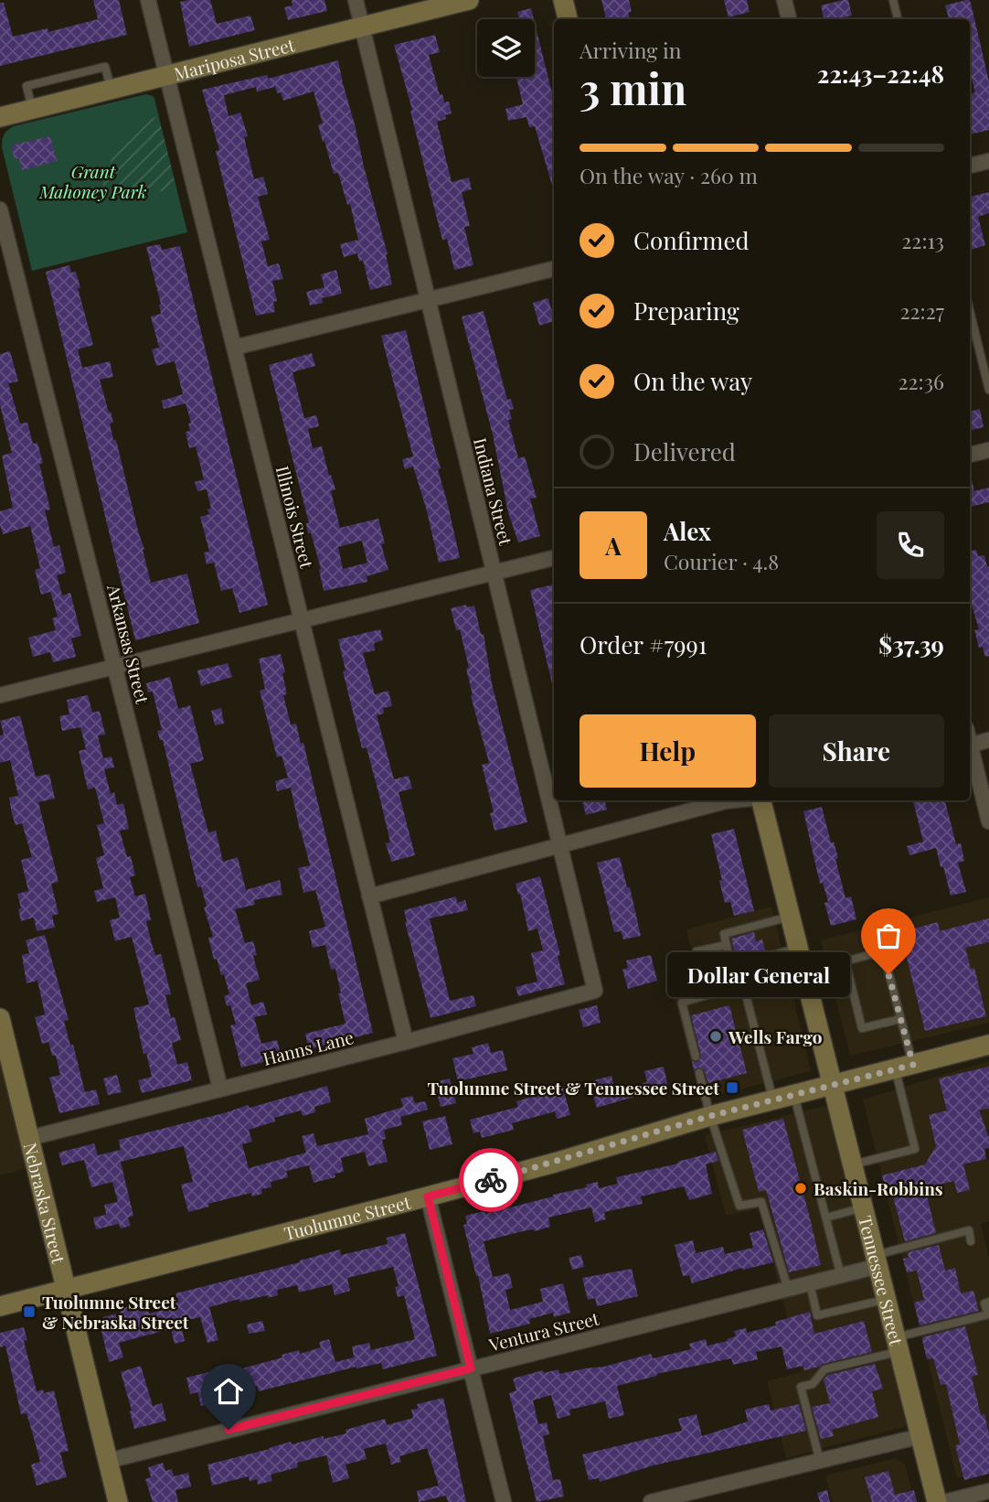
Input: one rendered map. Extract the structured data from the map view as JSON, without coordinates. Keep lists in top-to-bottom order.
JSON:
{
  "streets": {
    "main road": [
      "Mariposa Street",
      "Nebraska Street",
      "Tuolumne Street",
      "Tennessee Street"
    ],
    "street": [
      "Indiana Street",
      "Illinois Street",
      "Arkansas Street",
      "Hanns Lane",
      "Ventura Street"
    ]
  },
  "crossings": [
    ["Mariposa Street", "Indiana Street"],
    ["Mariposa Street", "Illinois Street"],
    ["Indiana Street", "Hanns Lane"],
    ["Illinois Street", "Hanns Lane"],
    ["Arkansas Street", "Hanns Lane"],
    ["Hanns Lane", "Nebraska Street"],
    ["Nebraska Street", "Tuolumne Street"],
    ["Nebraska Street", "Ventura Street"],
    ["Tuolumne Street", "Tennessee Street"],
    ["Tennessee Street", "Ventura Street"]
  ],
  "parks": ["Grant Mahoney Park"],
  "places": {
    "other": ["Dollar General", "Wells Fargo", "Baskin-Robbins"],
    "transit": ["Tuolumne Street & Tennessee Street", "Tuolumne Street & Nebraska Street"]
  },
  "page": {
    "heading": ["3 min", "Arriving in", "22:43–22:48"],
    "panel": [
      "Alex",
      "Courier · 4.8",
      "Order #7991",
      "$37.39"
    ],
    "bar": "On the way · 260 m",
    "list": [
      ["Confirmed", "22:13"],
      ["Preparing", "22:27"],
      ["On the way", "22:36"],
      "Delivered"
    ],
    "round": "A",
    "buttons": ["Help", "Share"],
    "bubble": "Dollar General"
  }
}
